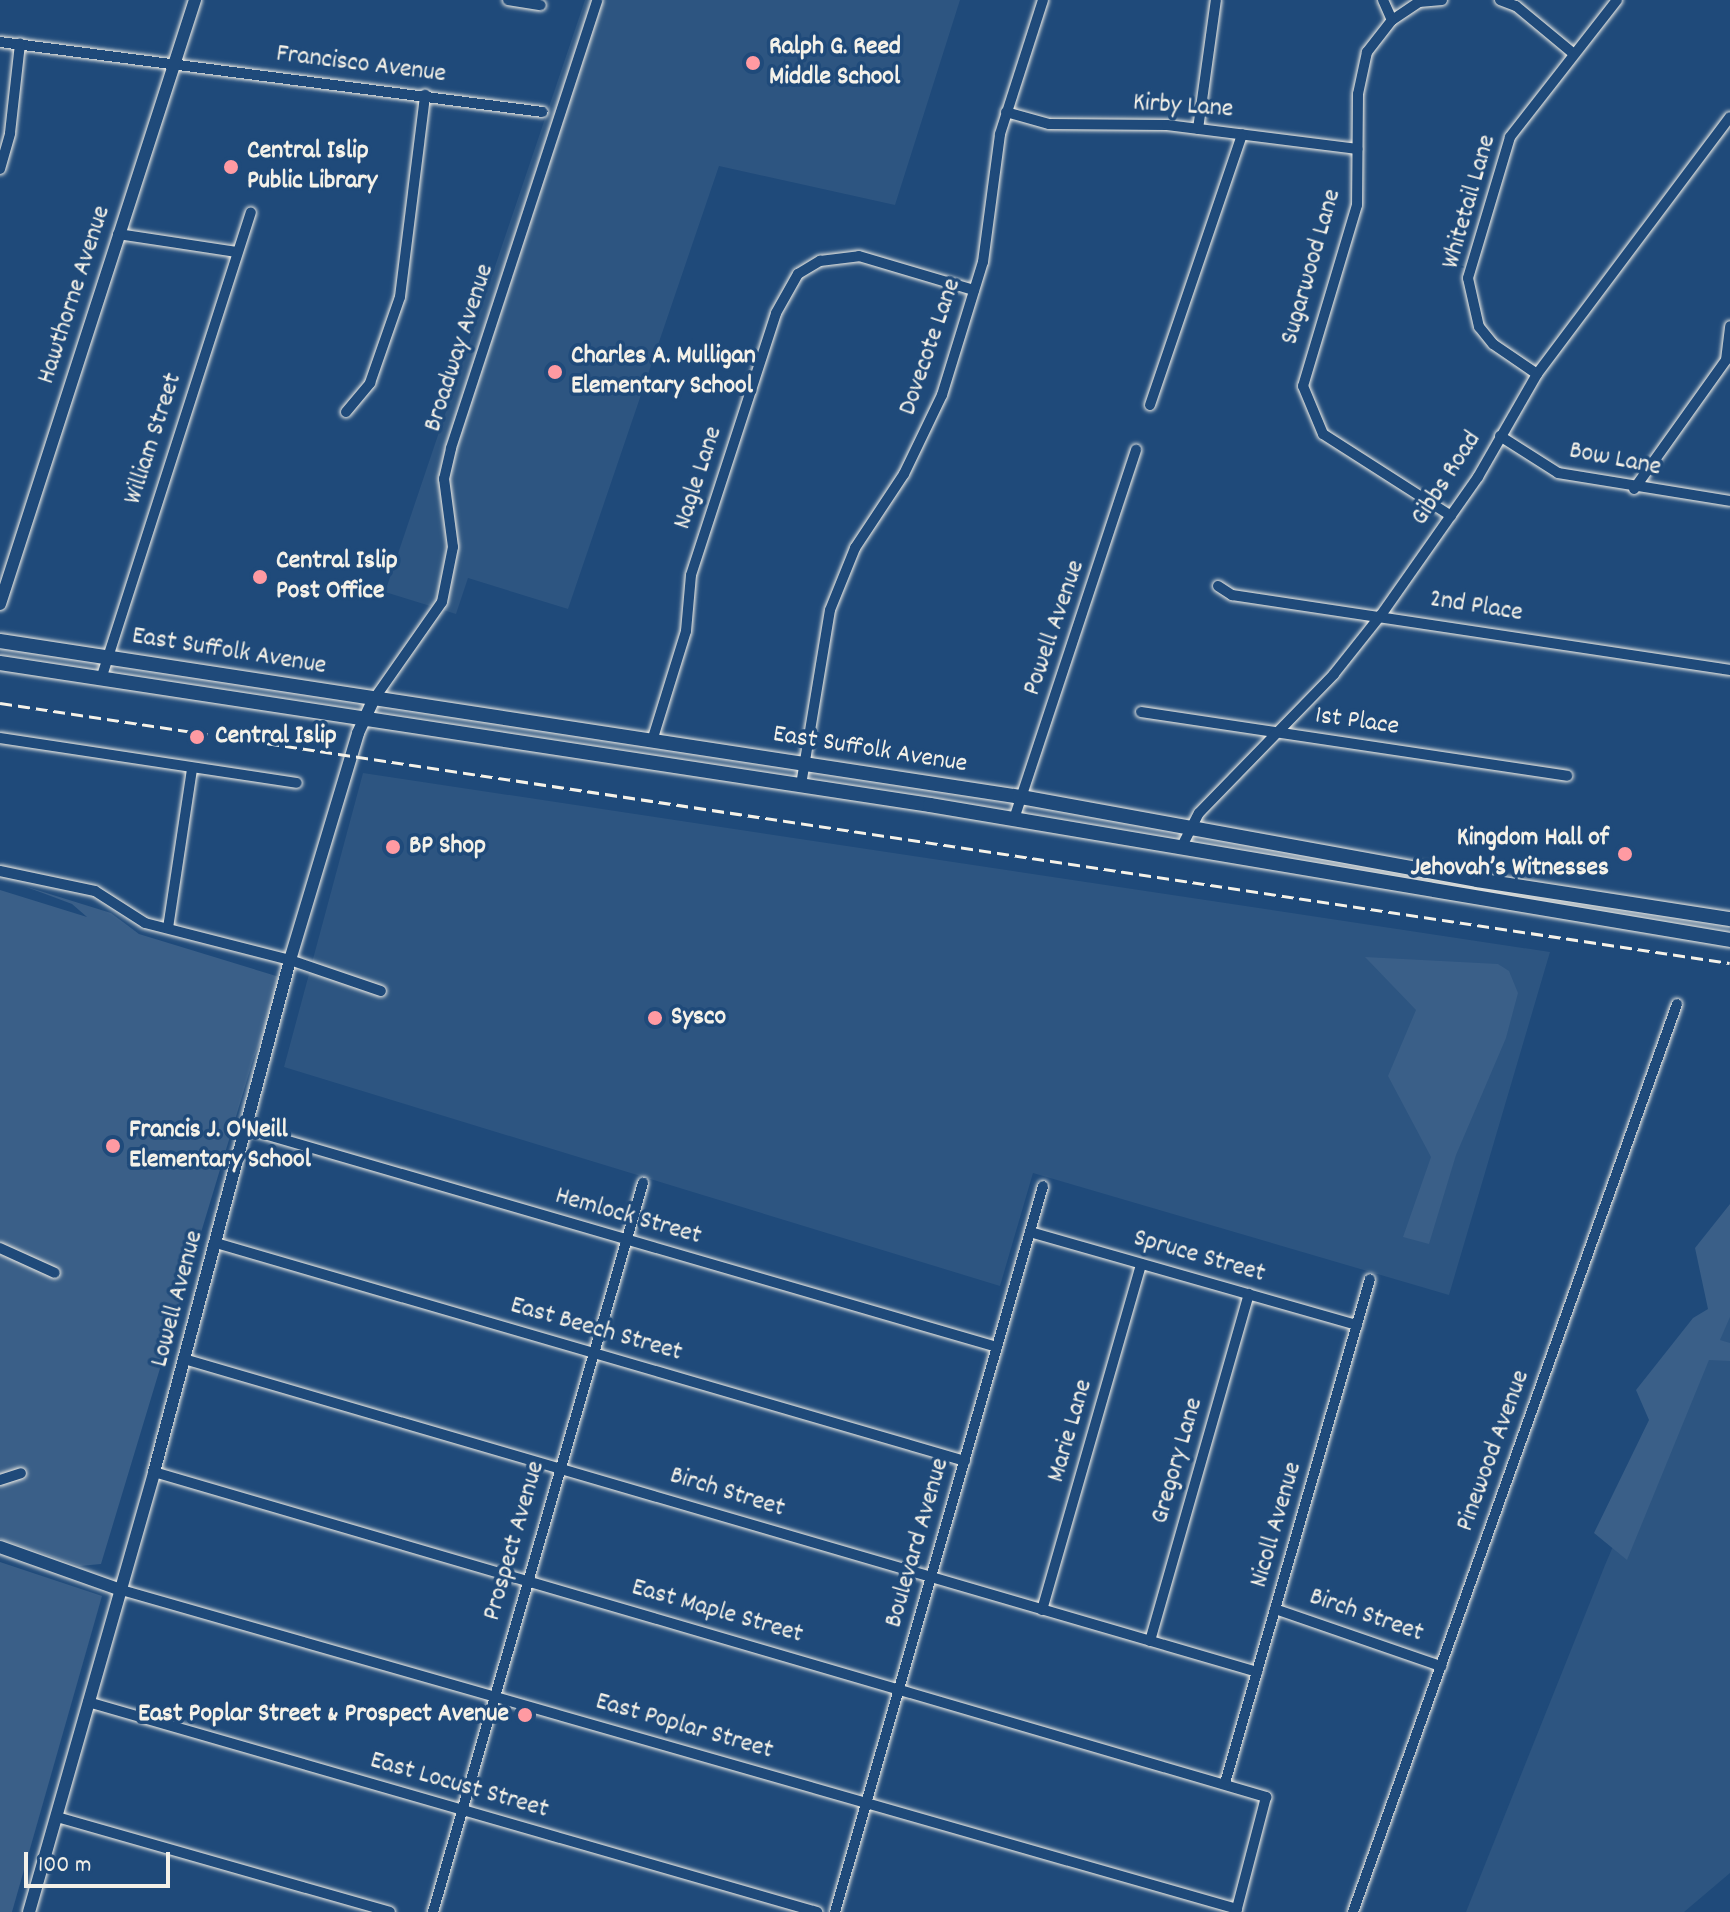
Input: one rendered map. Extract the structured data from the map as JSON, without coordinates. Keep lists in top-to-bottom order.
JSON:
{
  "streets": {
    "main road": ["East Suffolk Avenue"],
    "street": [
      "Francisco Avenue",
      "Kirby Lane",
      "Whitetail Lane",
      "Sugarwood Lane",
      "Hawthorne Avenue",
      "Dovecote Lane",
      "Broadway Avenue",
      "William Street",
      "Bow Lane",
      "Nagle Lane",
      "Gibbs Road",
      "2nd Place",
      "Powell Avenue",
      "1st Place",
      "Hemlock Street",
      "Spruce Street",
      "Lowell Avenue",
      "East Beech Street",
      "Marie Lane",
      "Pinewood Avenue",
      "Gregory Lane",
      "Birch Street",
      "Nicoll Avenue",
      "Prospect Avenue",
      "Boulevard Avenue",
      "East Maple Street",
      "East Poplar Street",
      "East Locust Street"
    ]
  },
  "crossings": [
    ["Francisco Avenue", "Hawthorne Avenue"],
    ["Kirby Lane", "Sugarwood Lane"],
    ["Kirby Lane", "Dovecote Lane"],
    ["Whitetail Lane", "Gibbs Road"],
    ["Sugarwood Lane", "Gibbs Road"],
    ["Dovecote Lane", "Nagle Lane"],
    ["Dovecote Lane", "East Suffolk Avenue"],
    ["Broadway Avenue", "East Suffolk Avenue"],
    ["Broadway Avenue", "Lowell Avenue"],
    ["William Street", "East Suffolk Avenue"],
    ["Bow Lane", "Gibbs Road"],
    ["Nagle Lane", "East Suffolk Avenue"],
    ["Gibbs Road", "2nd Place"],
    ["Gibbs Road", "East Suffolk Avenue"],
    ["Gibbs Road", "1st Place"],
    ["Powell Avenue", "East Suffolk Avenue"],
    ["East Suffolk Avenue", "Lowell Avenue"],
    ["Hemlock Street", "Lowell Avenue"],
    ["Hemlock Street", "Prospect Avenue"],
    ["Hemlock Street", "Boulevard Avenue"],
    ["Spruce Street", "Marie Lane"],
    ["Spruce Street", "Gregory Lane"],
    ["Spruce Street", "Nicoll Avenue"],
    ["Spruce Street", "Boulevard Avenue"],
    ["Lowell Avenue", "East Beech Street"],
    ["Lowell Avenue", "Birch Street"],
    ["Lowell Avenue", "East Maple Street"],
    ["Lowell Avenue", "East Poplar Street"],
    ["Lowell Avenue", "East Locust Street"],
    ["East Beech Street", "Prospect Avenue"],
    ["East Beech Street", "Boulevard Avenue"],
    ["Marie Lane", "Birch Street"],
    ["Pinewood Avenue", "Birch Street"],
    ["Gregory Lane", "Birch Street"],
    ["Birch Street", "Nicoll Avenue"],
    ["Birch Street", "Prospect Avenue"],
    ["Birch Street", "Boulevard Avenue"],
    ["Nicoll Avenue", "East Maple Street"],
    ["Prospect Avenue", "East Maple Street"],
    ["Prospect Avenue", "East Poplar Street"],
    ["Prospect Avenue", "East Locust Street"],
    ["Boulevard Avenue", "East Maple Street"],
    ["Boulevard Avenue", "East Poplar Street"],
    ["East Maple Street", "East Poplar Street"]
  ],
  "places": [
    "Ralph G. Reed Middle School",
    "Central Islip Public Library",
    "Charles A. Mulligan Elementary School",
    "Central Islip Post Office",
    "Central Islip",
    "BP Shop",
    "Kingdom Hall of Jehovah’s Witnesses",
    "Sysco",
    "Francis J. O'Neill Elementary School",
    "East Poplar Street & Prospect Avenue"
  ],
  "scale_bar": "100 m"
}
